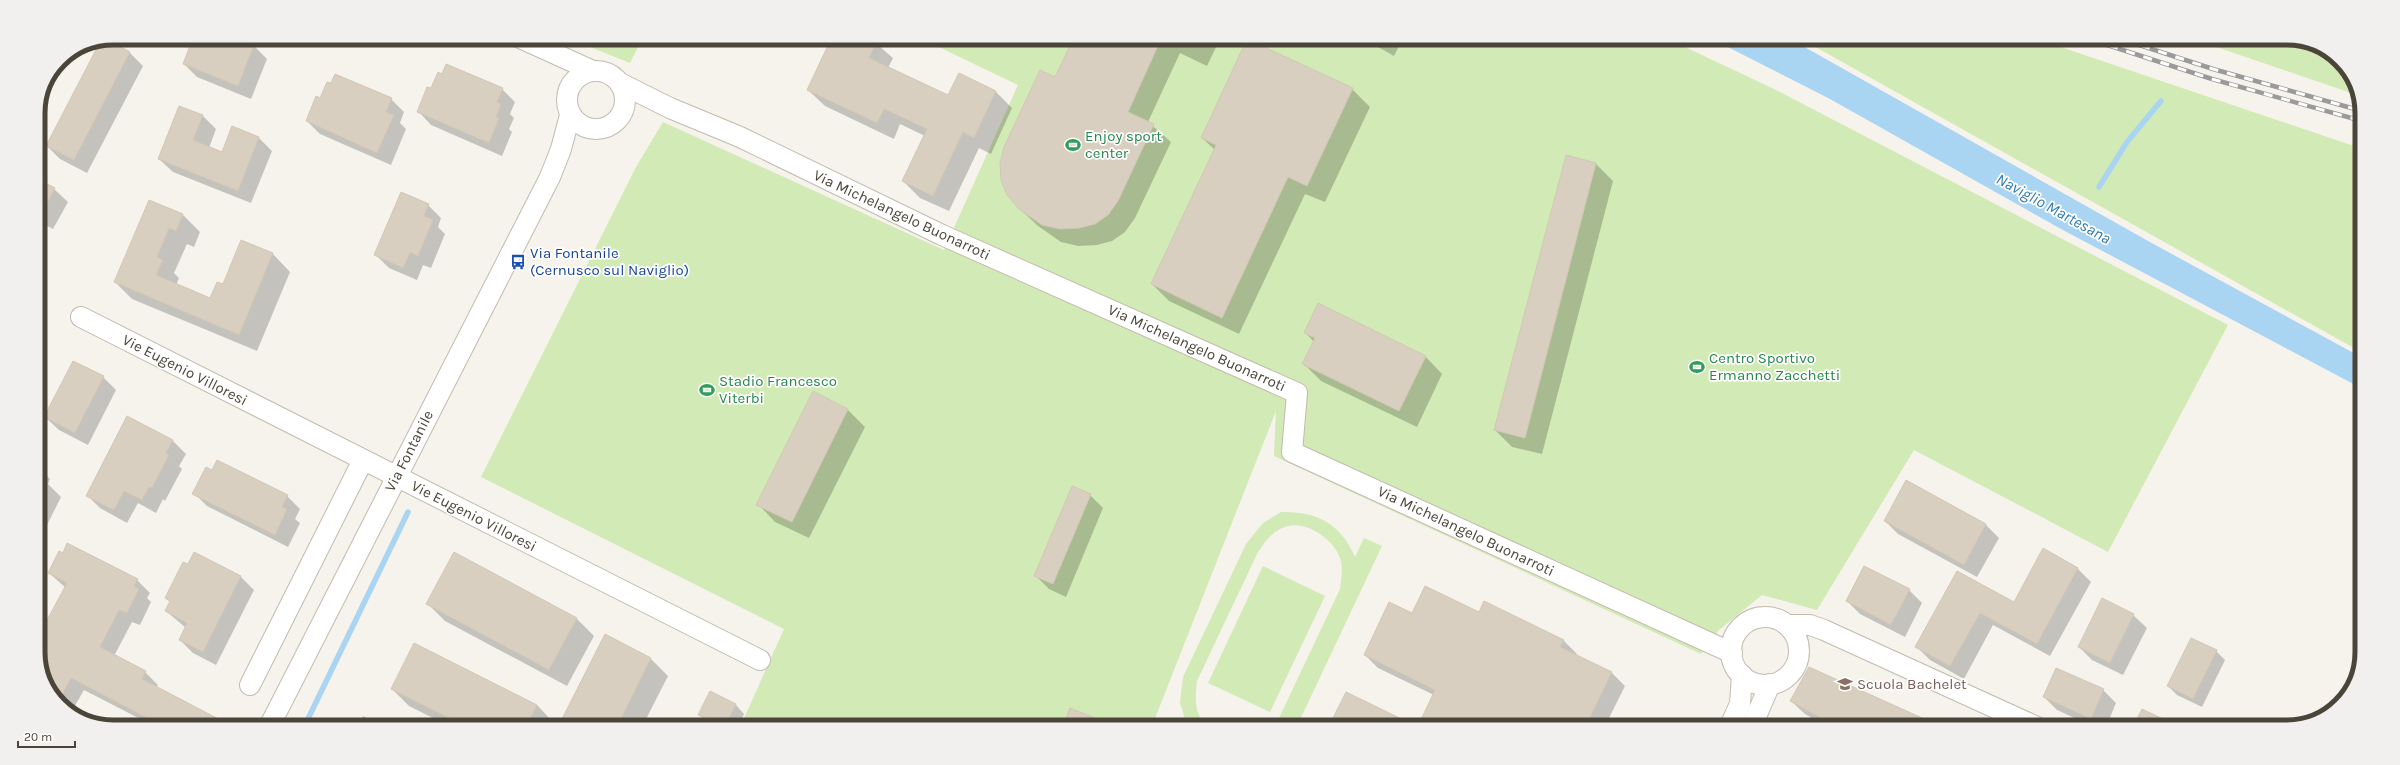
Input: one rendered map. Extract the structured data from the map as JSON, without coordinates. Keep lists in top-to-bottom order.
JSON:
{
  "streets": {
    "street": ["Via Michelangelo Buonarroti", "Vie Eugenio Villoresi", "Via Fontanile"]
  },
  "crossings": [
    ["Via Michelangelo Buonarroti", "Via Fontanile"],
    ["Vie Eugenio Villoresi", "Via Fontanile"]
  ],
  "water": ["Naviglio Martesana"],
  "places": {
    "sports": ["Enjoy sport center", "Centro Sportivo Ermanno Zacchetti", "Stadio Francesco Viterbi"],
    "bus stop": ["Via Fontanile (Cernusco sul Naviglio)"],
    "school or university": ["Scuola Bachelet"]
  },
  "scale_bar": "20 m"
}
